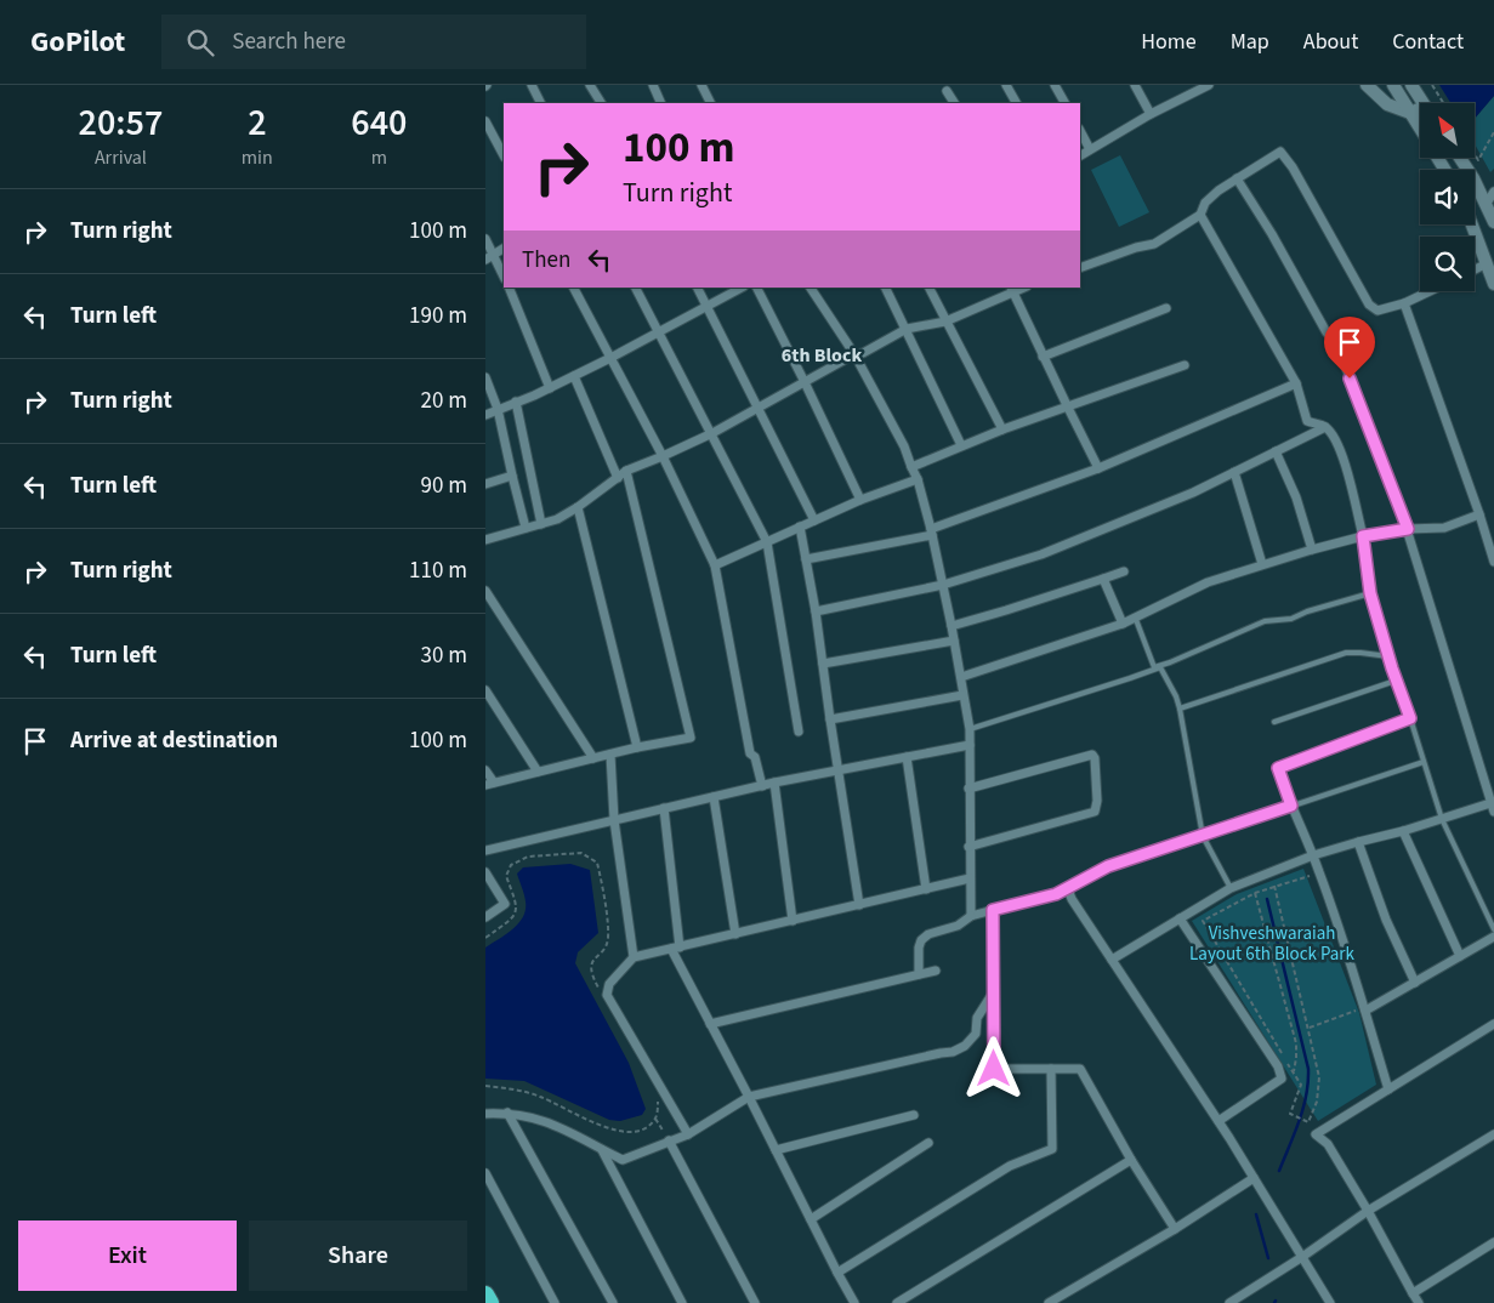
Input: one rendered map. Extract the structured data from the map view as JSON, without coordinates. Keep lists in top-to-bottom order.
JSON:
{
  "districts": ["6th Block"],
  "parks": ["Vishveshwaraiah Layout 6th Block Park"],
  "north": "top left",
  "page": {
    "header": "GoPilot",
    "search": "Search here",
    "nav": [
      "Home",
      "Map",
      "About",
      "Contact"
    ],
    "eta": [
      "20:57",
      "Arrival",
      "2",
      "min",
      "640",
      "m"
    ],
    "turn": ["100 m", "Turn right"],
    "list": [
      {
        "name": "Turn right",
        "value": "100 m"
      },
      {
        "name": "Turn left",
        "value": "190 m"
      },
      {
        "name": "Turn right",
        "value": "20 m"
      },
      {
        "name": "Turn left",
        "value": "90 m"
      },
      {
        "name": "Turn right",
        "value": "110 m"
      },
      {
        "name": "Turn left",
        "value": "30 m"
      },
      {
        "name": "Arrive at destination",
        "value": "100 m"
      }
    ],
    "then": "Then",
    "buttons": ["Exit", "Share"]
  }
}
